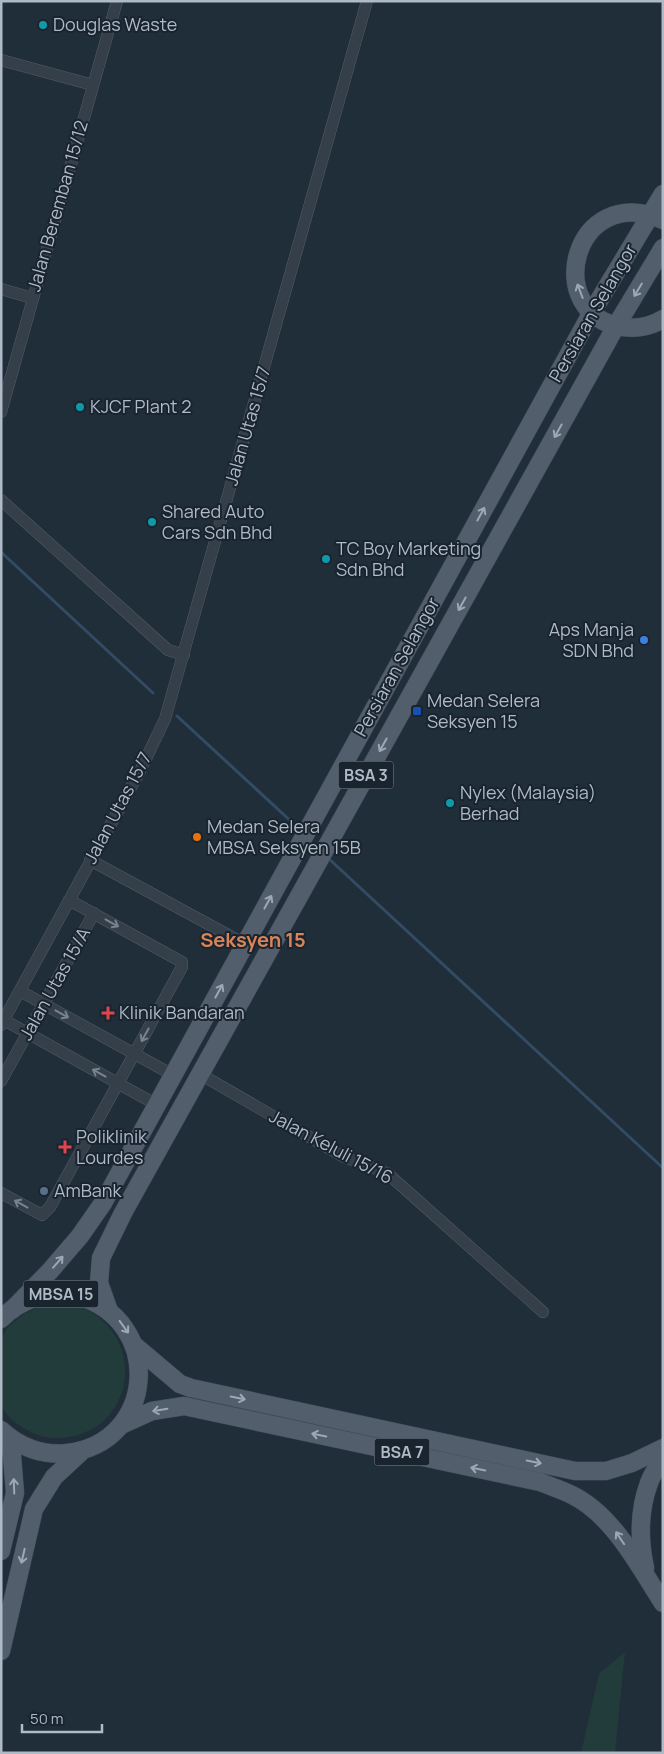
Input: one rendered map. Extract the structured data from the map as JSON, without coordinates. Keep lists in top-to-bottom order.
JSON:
{
  "streets": {
    "main road": [
      "Persiaran Selangor",
      "BSA 3",
      "MBSA 15",
      "BSA 7"
    ],
    "street": [
      "Jalan Beremban 15/12",
      "Jalan Utas 15/7",
      "Jalan Utas 15/A",
      "Jalan Keluli 15/16"
    ]
  },
  "crossings": [
    ["Persiaran Selangor", "Jalan Keluli 15/16"],
    ["Persiaran Selangor", "MBSA 15"],
    ["MBSA 15", "BSA 7"]
  ],
  "districts": ["Seksyen 15"],
  "places": {
    "other": [
      "Douglas Waste",
      "KJCF Plant 2",
      "Shared Auto Cars Sdn Bhd",
      "TC Boy Marketing Sdn Bhd",
      "Aps Manja SDN Bhd",
      "Nylex (Malaysia) Berhad",
      "Medan Selera MBSA Seksyen 15B",
      "AmBank"
    ],
    "transit": ["Medan Selera Seksyen 15"],
    "health": ["Klinik Bandaran", "Poliklinik Lourdes"]
  },
  "scale_bar": "50 m"
}
